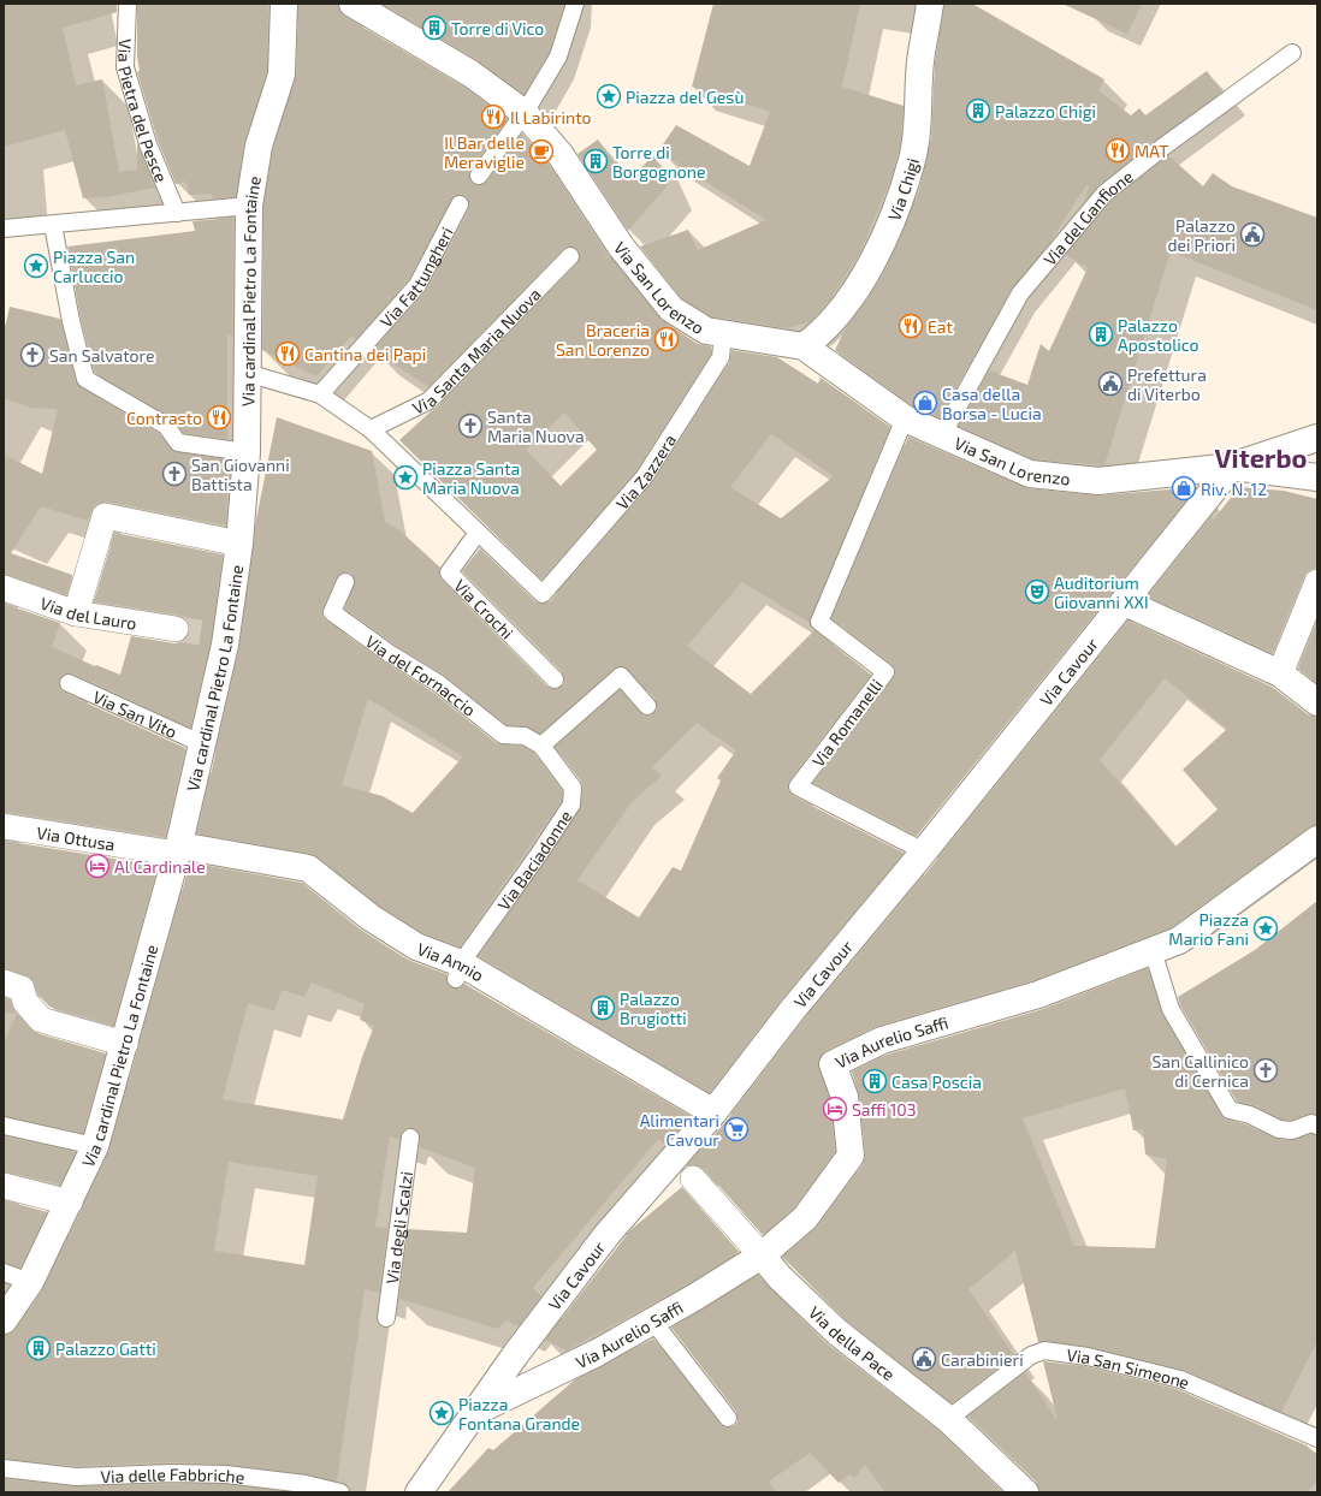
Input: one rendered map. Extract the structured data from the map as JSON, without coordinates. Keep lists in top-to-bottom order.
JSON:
{
  "streets": {
    "street": [
      "Via Chigi",
      "Via San Lorenzo",
      "Via cardinal Pietro La Fontaine",
      "Via del Lauro",
      "Via Cavour",
      "Via Ottusa",
      "Via Annio",
      "Via Aurelio Saffi",
      "Via della Pace"
    ],
    "lane": [
      "Via Pietra del Pesce",
      "Via del Ganfione",
      "Via Fattungheri",
      "Via Santa Maria Nuova",
      "Via Zazzera",
      "Via Crochi",
      "Via del Fornaccio",
      "Via San Vito",
      "Via Romanelli",
      "Via Baciadonne",
      "Via degli Scalzi",
      "Via San Simeone",
      "Via delle Fabbriche"
    ]
  },
  "crossings": [
    ["Via Chigi", "Via San Lorenzo"],
    ["Via del Ganfione", "Via San Lorenzo"],
    ["Via San Lorenzo", "Via Zazzera"],
    ["Via San Lorenzo", "Via Cavour"],
    ["Via San Lorenzo", "Via Romanelli"],
    ["Via cardinal Pietro La Fontaine", "Via San Vito"],
    ["Via cardinal Pietro La Fontaine", "Via Ottusa"],
    ["Via cardinal Pietro La Fontaine", "Via Annio"],
    ["Via Zazzera", "Via Crochi"],
    ["Via Cavour", "Via Romanelli"],
    ["Via Cavour", "Via Annio"],
    ["Via Cavour", "Via Aurelio Saffi"],
    ["Via del Fornaccio", "Via Baciadonne"],
    ["Via Ottusa", "Via Annio"],
    ["Via Baciadonne", "Via Annio"],
    ["Via Aurelio Saffi", "Via della Pace"],
    ["Via della Pace", "Via San Simeone"]
  ],
  "districts": ["Viterbo"],
  "places": {
    "building": [
      "Torre di Vico",
      "Palazzo Chigi",
      "Torre di Borgognone",
      "Palazzo Apostolico",
      "Palazzo Brugiotti",
      "Casa Poscia",
      "Palazzo Gatti"
    ],
    "place": [
      "Piazza del Gesù",
      "Piazza San Carluccio",
      "Piazza Santa Maria Nuova",
      "Piazza Mario Fani",
      "Piazza Fontana Grande"
    ],
    "restaurant": [
      "Il Labirinto",
      "MAT",
      "Eat",
      "Braceria San Lorenzo",
      "Cantina dei Papi",
      "Contrasto"
    ],
    "cafe": ["Il Bar delle Meraviglie"],
    "public building": ["Palazzo dei Priori", "Prefettura di Viterbo", "Carabinieri"],
    "church": [
      "San Salvatore",
      "Santa Maria Nuova",
      "San Giovanni Battista",
      "San Callinico di Cernica"
    ],
    "shop": ["Casa della Borsa - Lucia", "Riv. N. 12"],
    "theatre": ["Auditorium Giovanni XXI"],
    "hotel": ["Al Cardinale", "Saffi 103"],
    "supermarket": ["Alimentari Cavour"]
  }
}
